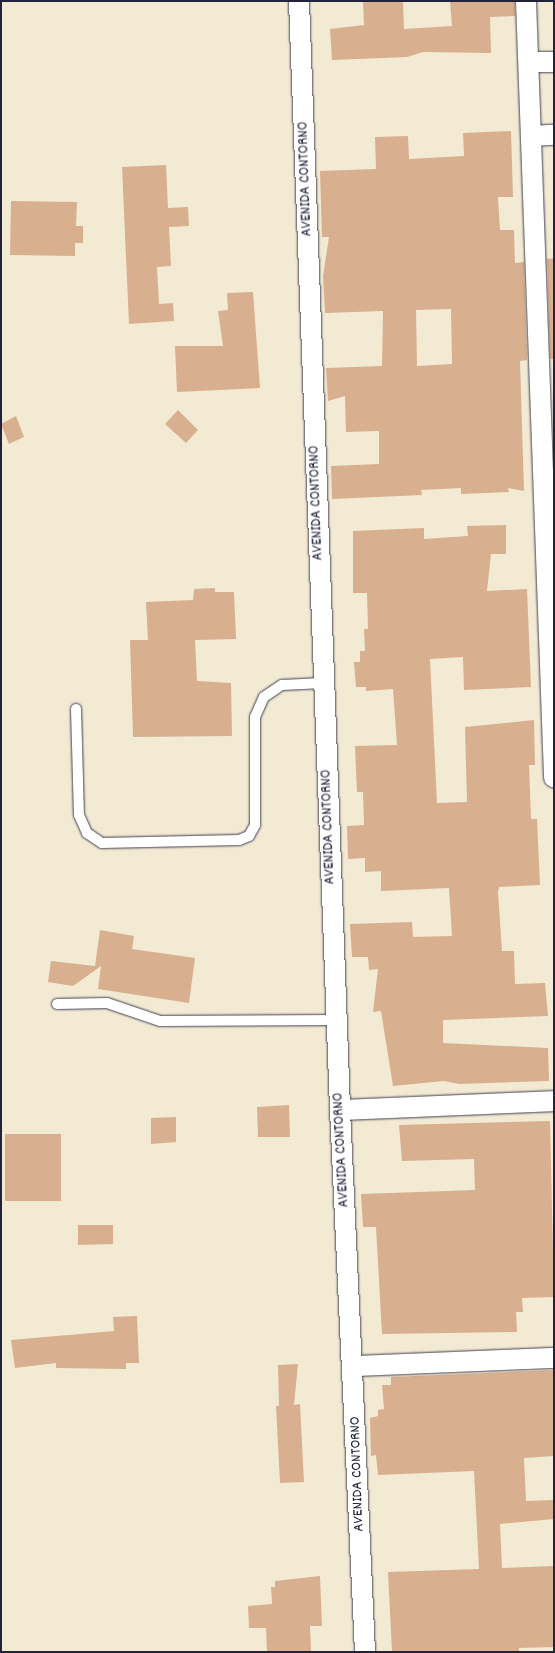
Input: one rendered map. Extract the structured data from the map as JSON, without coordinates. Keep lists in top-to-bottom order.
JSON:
{
  "streets": {
    "street": ["AVENIDA CONTORNO"]
  }
}
